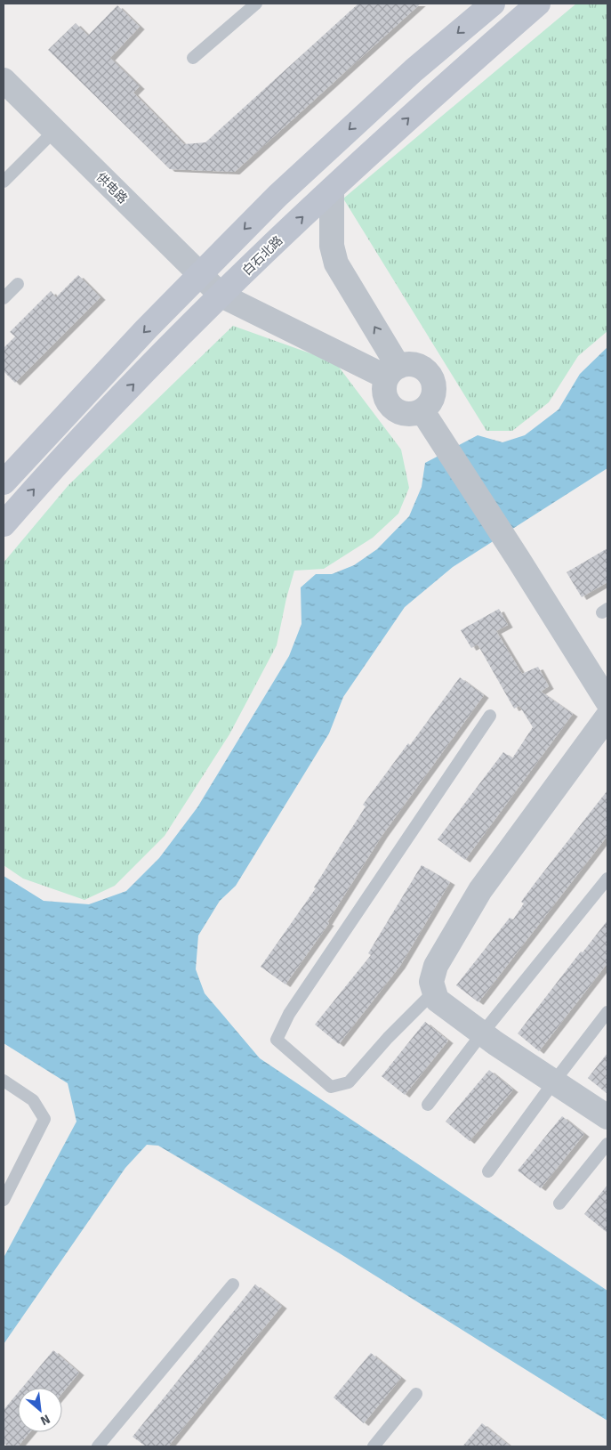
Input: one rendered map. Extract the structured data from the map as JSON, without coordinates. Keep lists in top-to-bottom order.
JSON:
{
  "streets": {
    "main road": ["白石北路"],
    "street": ["供电路"]
  },
  "crossings": [
    ["供电路", "白石北路"]
  ],
  "north": "bottom right"
}
